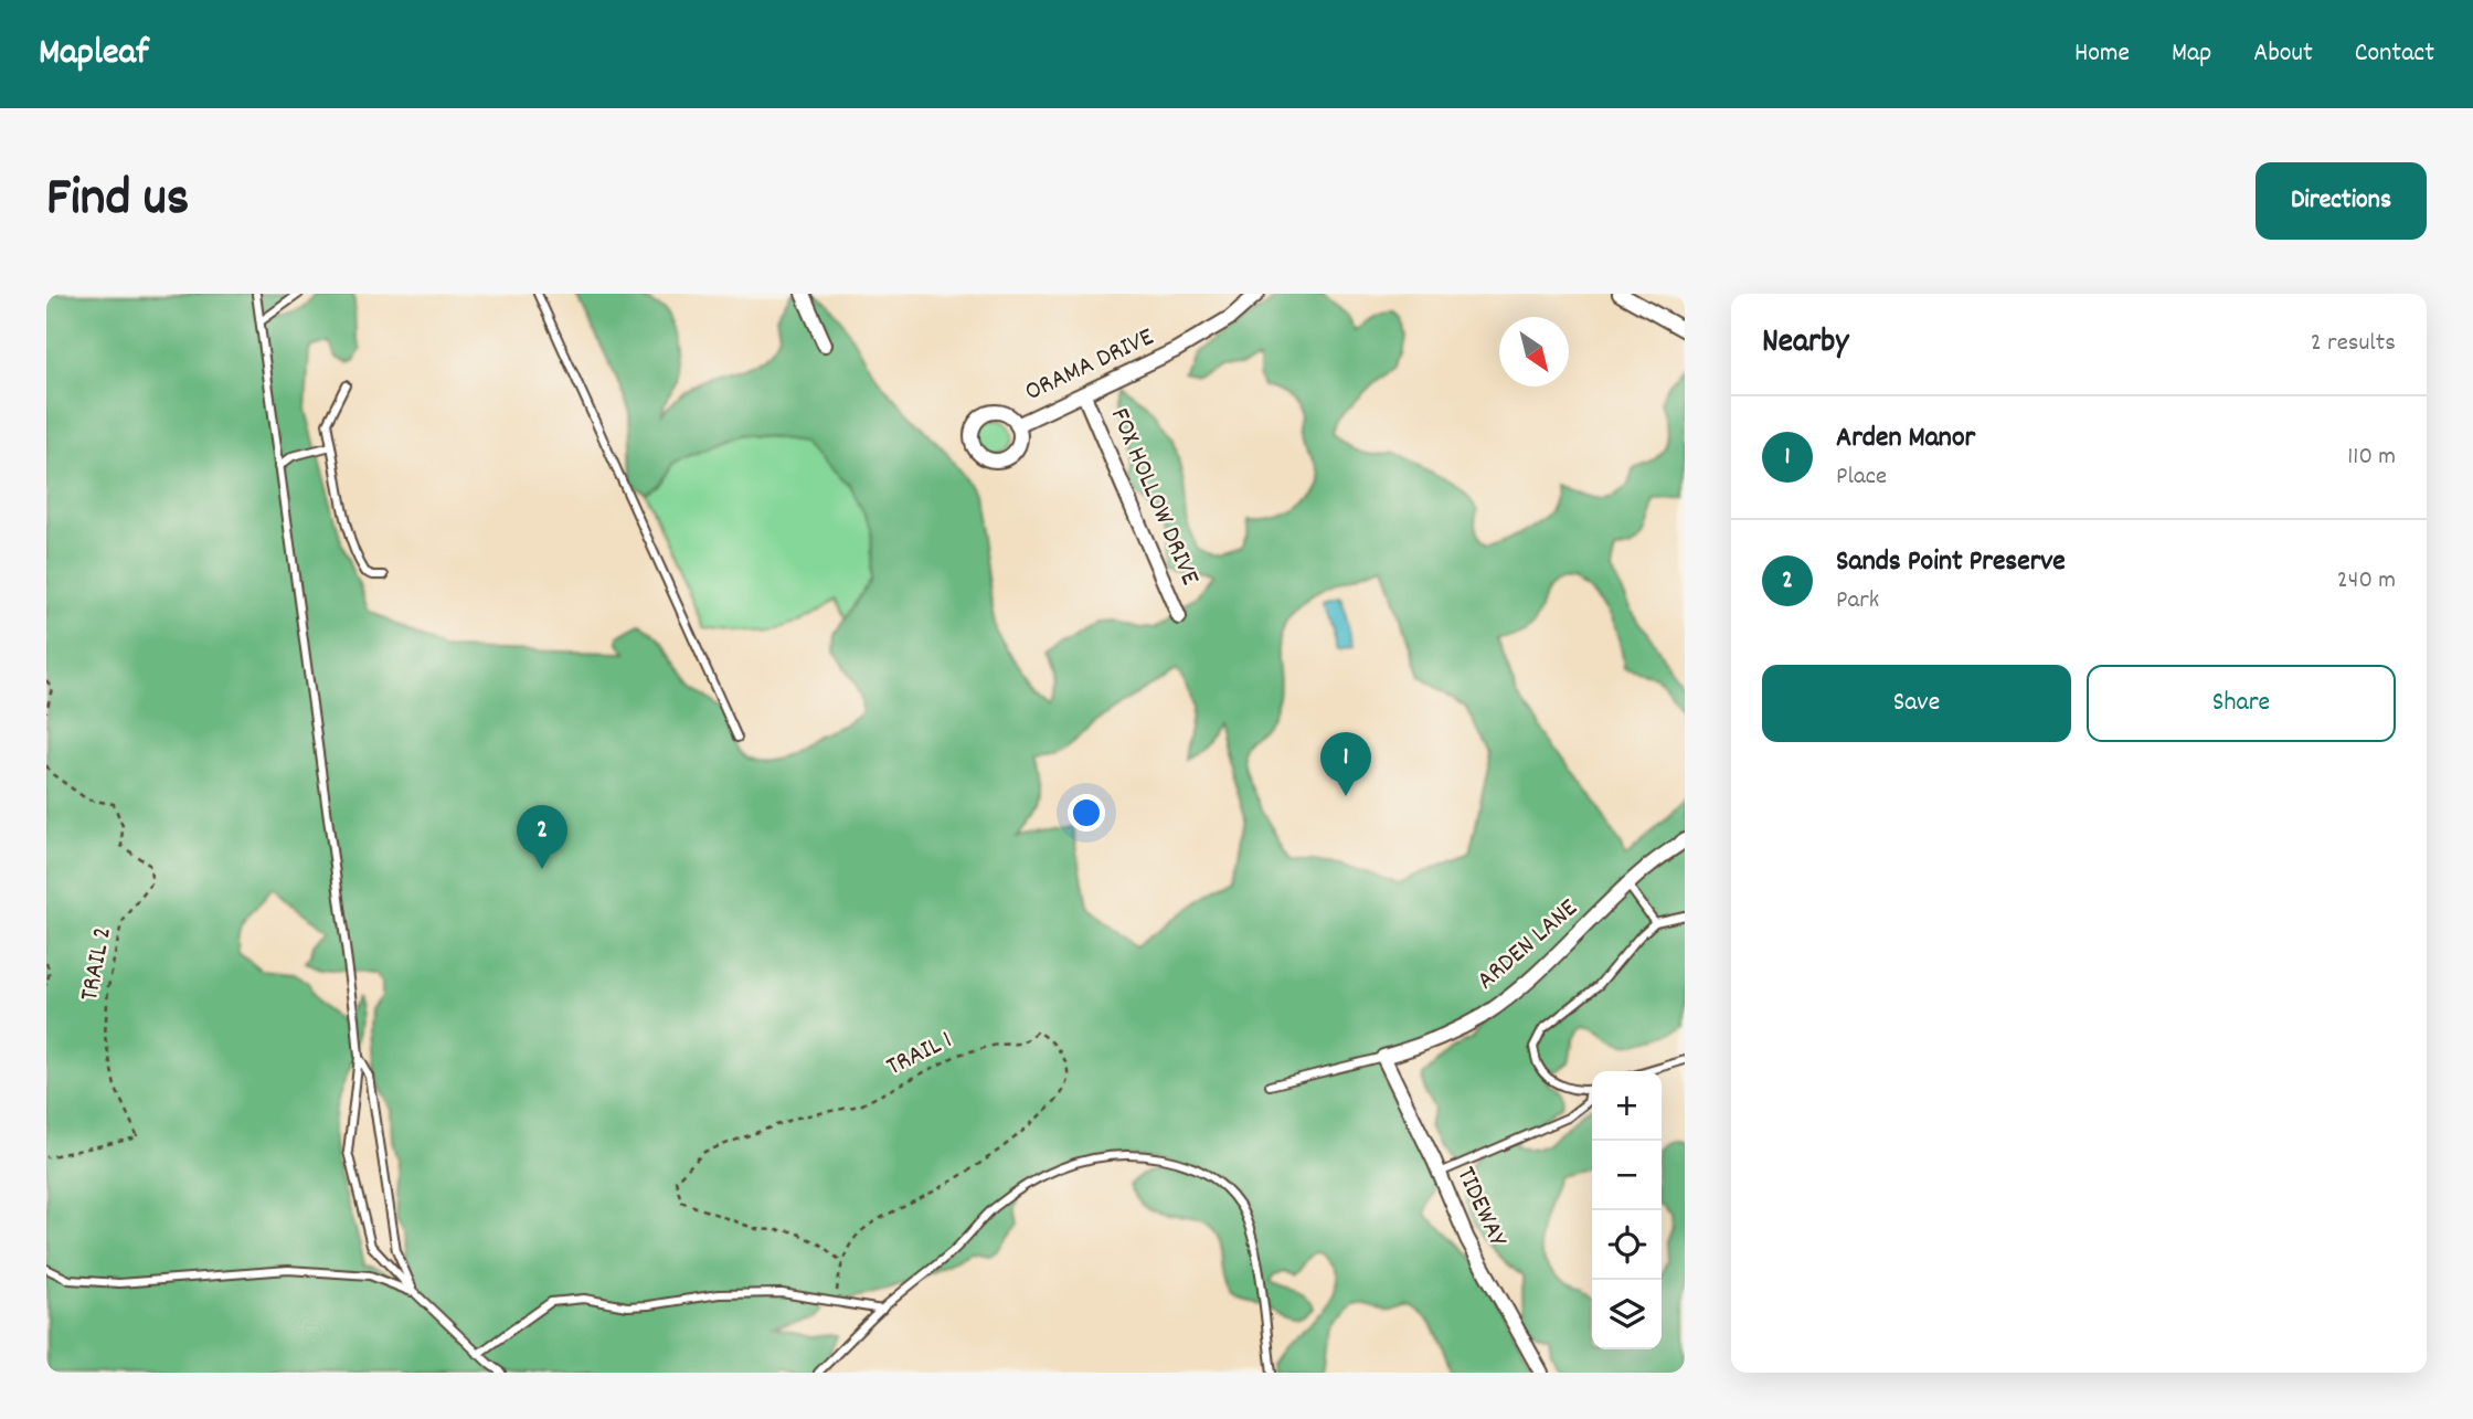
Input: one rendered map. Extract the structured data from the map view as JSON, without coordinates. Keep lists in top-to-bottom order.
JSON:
{
  "streets": {
    "street": [
      "ORAMA DRIVE",
      "FOX HOLLOW DRIVE",
      "ARDEN LANE",
      "TIDEWAY"
    ],
    "path": ["TRAIL 2", "TRAIL 1"]
  },
  "crossings": [
    ["ORAMA DRIVE", "FOX HOLLOW DRIVE"],
    ["ARDEN LANE", "TIDEWAY"]
  ],
  "north": "bottom right",
  "page": {
    "header": "Mapleaf",
    "nav": [
      "Home",
      "Map",
      "About",
      "Contact"
    ],
    "title": "Find us",
    "buttons": [
      "Directions",
      ["Save", "Share"]
    ],
    "heading": ["Nearby", "2 results"],
    "list": [
      {
        "mark": "1",
        "name": "Arden Manor",
        "note": "Place",
        "value": "110 m"
      },
      {
        "mark": "2",
        "name": "Sands Point Preserve",
        "note": "Park",
        "value": "240 m"
      }
    ],
    "pins": ["1", "2"],
    "map_buttons": ["+", "−"]
  }
}
